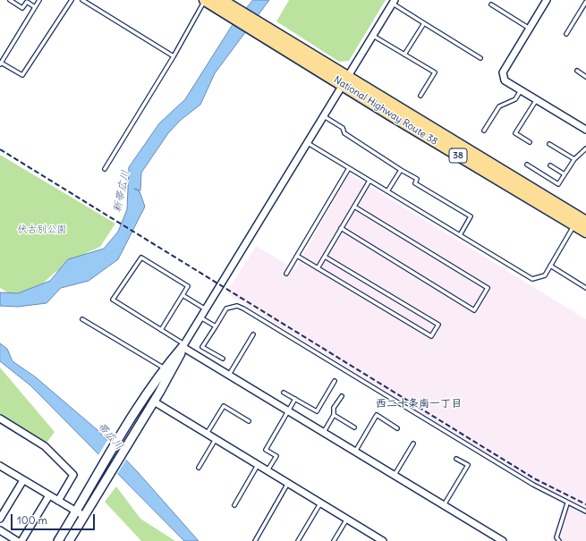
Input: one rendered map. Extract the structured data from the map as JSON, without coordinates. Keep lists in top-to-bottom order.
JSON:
{
  "streets": {
    "highway": ["National Highway Route 38", "38"]
  },
  "districts": ["西二十条南一丁目"],
  "water": ["新帯広川", "帯広川"],
  "parks": ["伏古別公園"],
  "scale_bar": "100 m"
}
